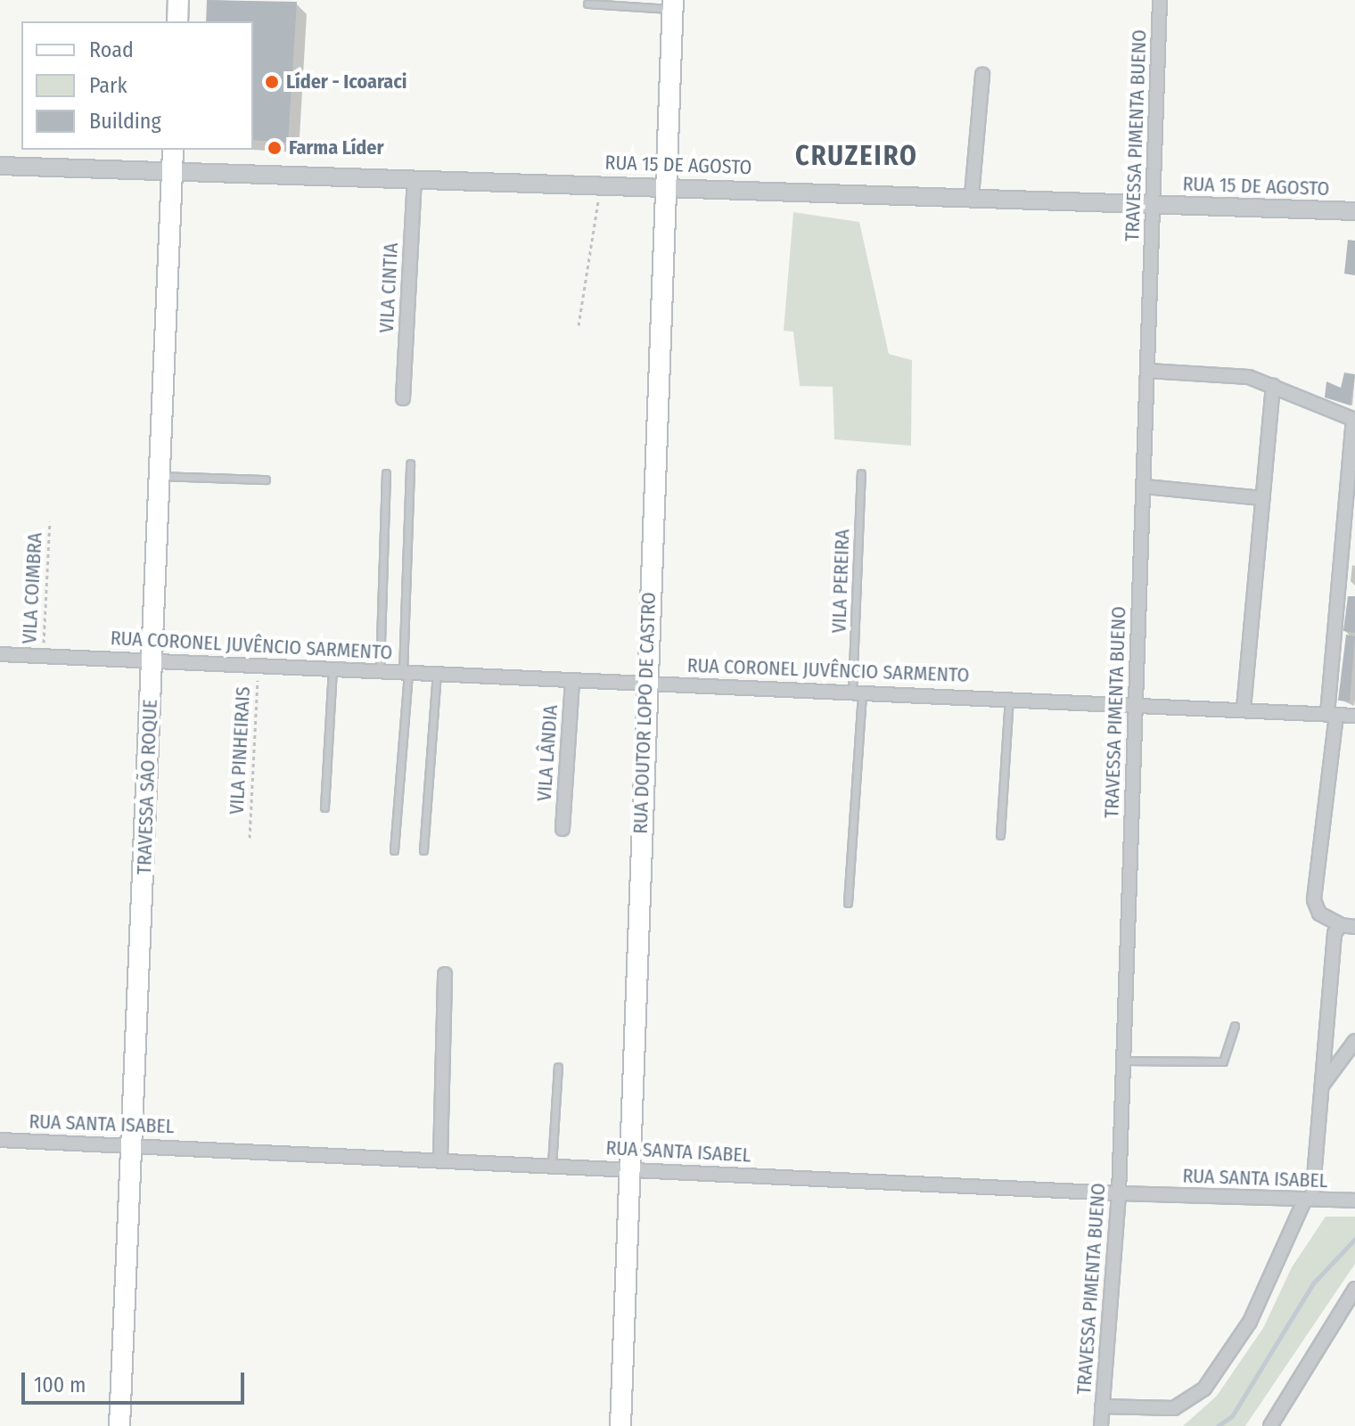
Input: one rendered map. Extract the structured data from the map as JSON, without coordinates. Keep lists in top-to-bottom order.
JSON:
{
  "streets": {
    "main road": ["RUA DOUTOR LOPO DE CASTRO", "TRAVESSA SÃO ROQUE"],
    "street": [
      "TRAVESSA PIMENTA BUENO",
      "RUA 15 DE AGOSTO",
      "VILA CINTIA",
      "RUA CORONEL JUVÊNCIO SARMENTO",
      "VILA LÂNDIA",
      "RUA SANTA ISABEL"
    ],
    "lane": ["VILA PEREIRA"],
    "path": ["VILA COIMBRA", "VILA PINHEIRAIS"]
  },
  "crossings": [
    ["TRAVESSA PIMENTA BUENO", "RUA 15 DE AGOSTO"],
    ["TRAVESSA PIMENTA BUENO", "RUA CORONEL JUVÊNCIO SARMENTO"],
    ["TRAVESSA PIMENTA BUENO", "RUA SANTA ISABEL"],
    ["RUA 15 DE AGOSTO", "VILA CINTIA"],
    ["RUA 15 DE AGOSTO", "RUA DOUTOR LOPO DE CASTRO"],
    ["RUA 15 DE AGOSTO", "TRAVESSA SÃO ROQUE"],
    ["VILA PEREIRA", "RUA CORONEL JUVÊNCIO SARMENTO"],
    ["VILA COIMBRA", "RUA CORONEL JUVÊNCIO SARMENTO"],
    ["RUA CORONEL JUVÊNCIO SARMENTO", "RUA DOUTOR LOPO DE CASTRO"],
    ["RUA CORONEL JUVÊNCIO SARMENTO", "VILA PINHEIRAIS"],
    ["RUA CORONEL JUVÊNCIO SARMENTO", "VILA LÂNDIA"],
    ["RUA CORONEL JUVÊNCIO SARMENTO", "TRAVESSA SÃO ROQUE"],
    ["RUA DOUTOR LOPO DE CASTRO", "RUA SANTA ISABEL"],
    ["TRAVESSA SÃO ROQUE", "RUA SANTA ISABEL"]
  ],
  "districts": ["CRUZEIRO"],
  "places": ["Líder - Icoaraci", "Farma Líder"],
  "legend": ["Road", "Park", "Building"],
  "scale_bar": "100 m"
}
